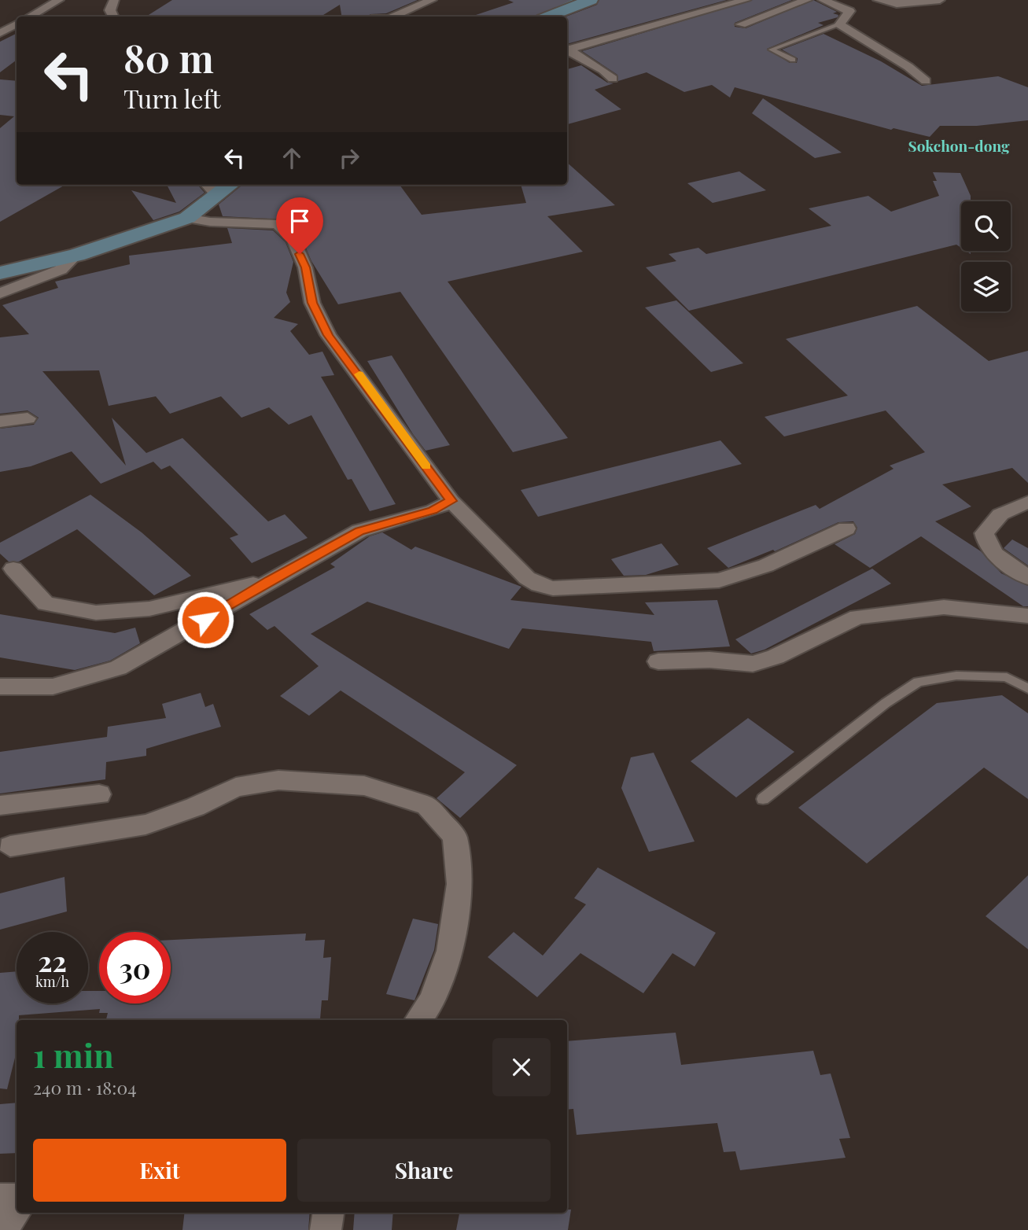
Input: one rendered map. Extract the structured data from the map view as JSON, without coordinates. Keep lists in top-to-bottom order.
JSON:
{
  "districts": ["Sokchon-dong"],
  "page": {
    "turn": ["80 m", "Turn left"],
    "speed": "22 km/h",
    "limit": "30",
    "heading": ["1 min", "240 m · 18:04"],
    "buttons": ["Exit", "Share"]
  }
}
